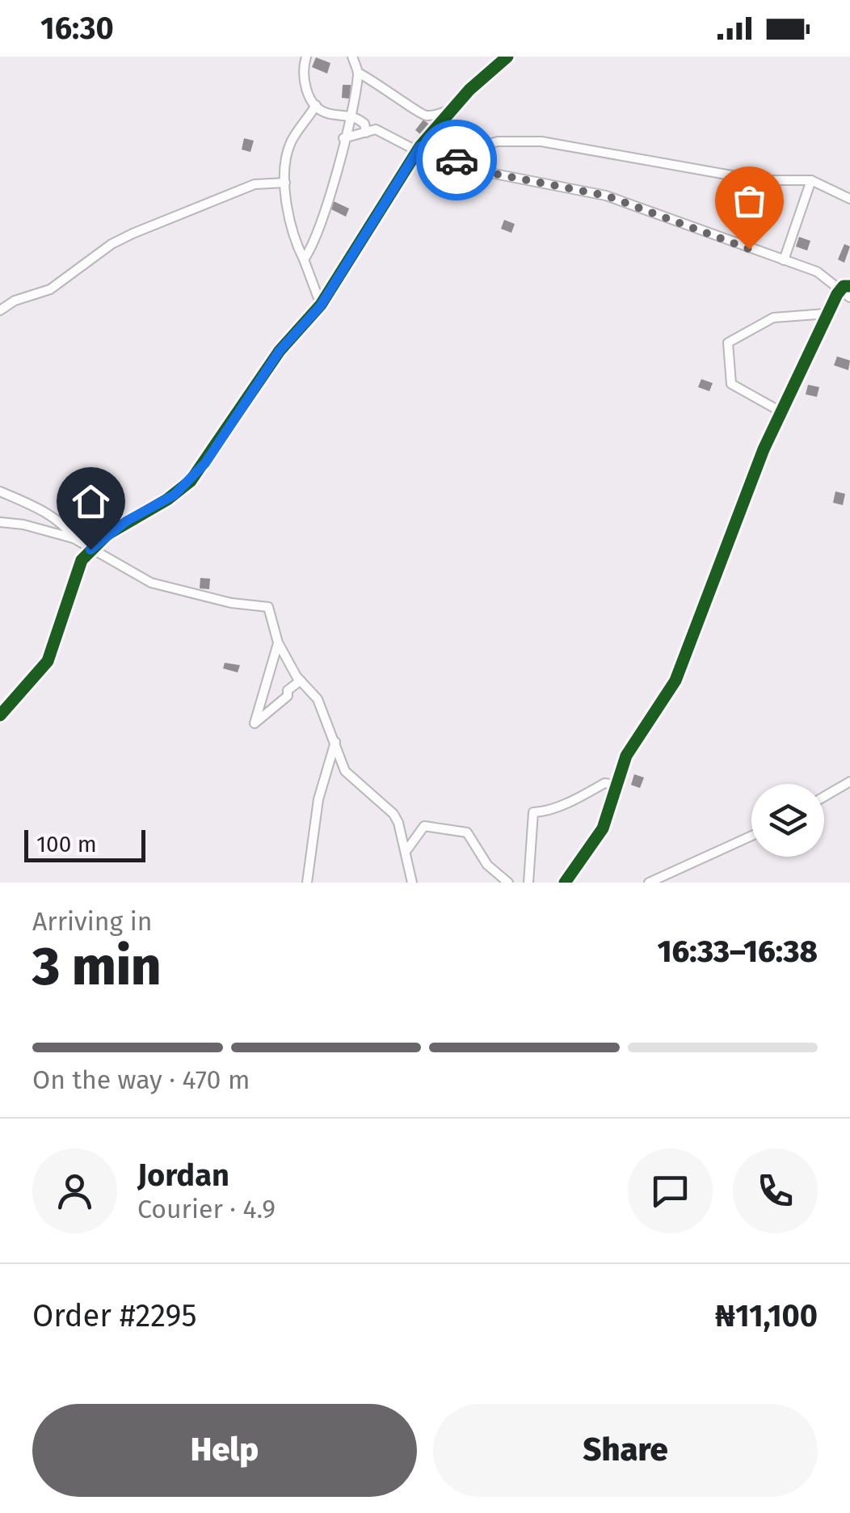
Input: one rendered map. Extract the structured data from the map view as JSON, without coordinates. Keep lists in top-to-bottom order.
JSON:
{
  "scale_bar": "100 m",
  "page": {
    "status": "16:30",
    "scale": "100 m",
    "heading": ["3 min", "Arriving in", "16:33–16:38"],
    "panel": [
      "Jordan",
      "Courier · 4.9",
      "Order #2295",
      "₦11,100"
    ],
    "bar": "On the way · 470 m",
    "buttons": ["Help", "Share"]
  }
}
